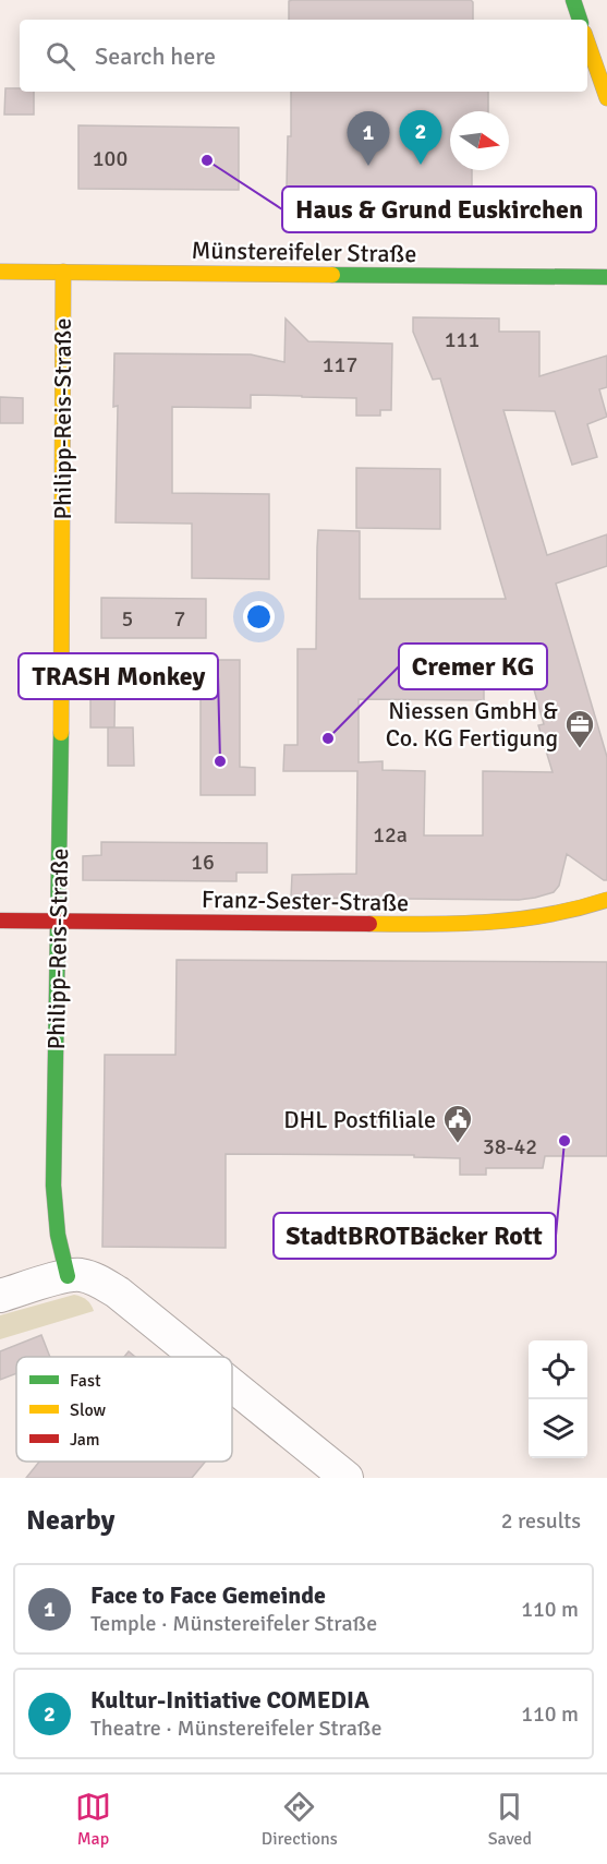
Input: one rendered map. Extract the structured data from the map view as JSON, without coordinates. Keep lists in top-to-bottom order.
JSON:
{
  "streets": {
    "street": ["Münstereifeler Straße", "Philipp-Reis-Straße", "Franz-Sester-Straße"]
  },
  "crossings": [
    ["Münstereifeler Straße", "Philipp-Reis-Straße"],
    ["Philipp-Reis-Straße", "Franz-Sester-Straße"]
  ],
  "places": {
    "other": [
      "Haus & Grund Euskirchen",
      "Cremer KG",
      "TRASH Monkey",
      "StadtBROTBäcker Rott"
    ],
    "office": ["Niessen GmbH & Co. KG Fertigung"],
    "public building": ["DHL Postfiliale"]
  },
  "house_numbers": [
    "100",
    "111",
    "117",
    "5",
    "7",
    "12a",
    "16",
    "38-42"
  ],
  "legend": ["Fast", "Slow", "Jam"],
  "north": "right",
  "page": {
    "search": "Search here",
    "pins": ["2", "1"],
    "heading": ["Nearby", "2 results"],
    "list": [
      {
        "mark": "1",
        "name": "Face to Face Gemeinde",
        "note": "Temple · Münstereifeler Straße",
        "value": "110 m"
      },
      {
        "mark": "2",
        "name": "Kultur-Initiative COMEDIA",
        "note": "Theatre · Münstereifeler Straße",
        "value": "110 m"
      }
    ],
    "nav": ["Map", "Directions", "Saved"]
  }
}
